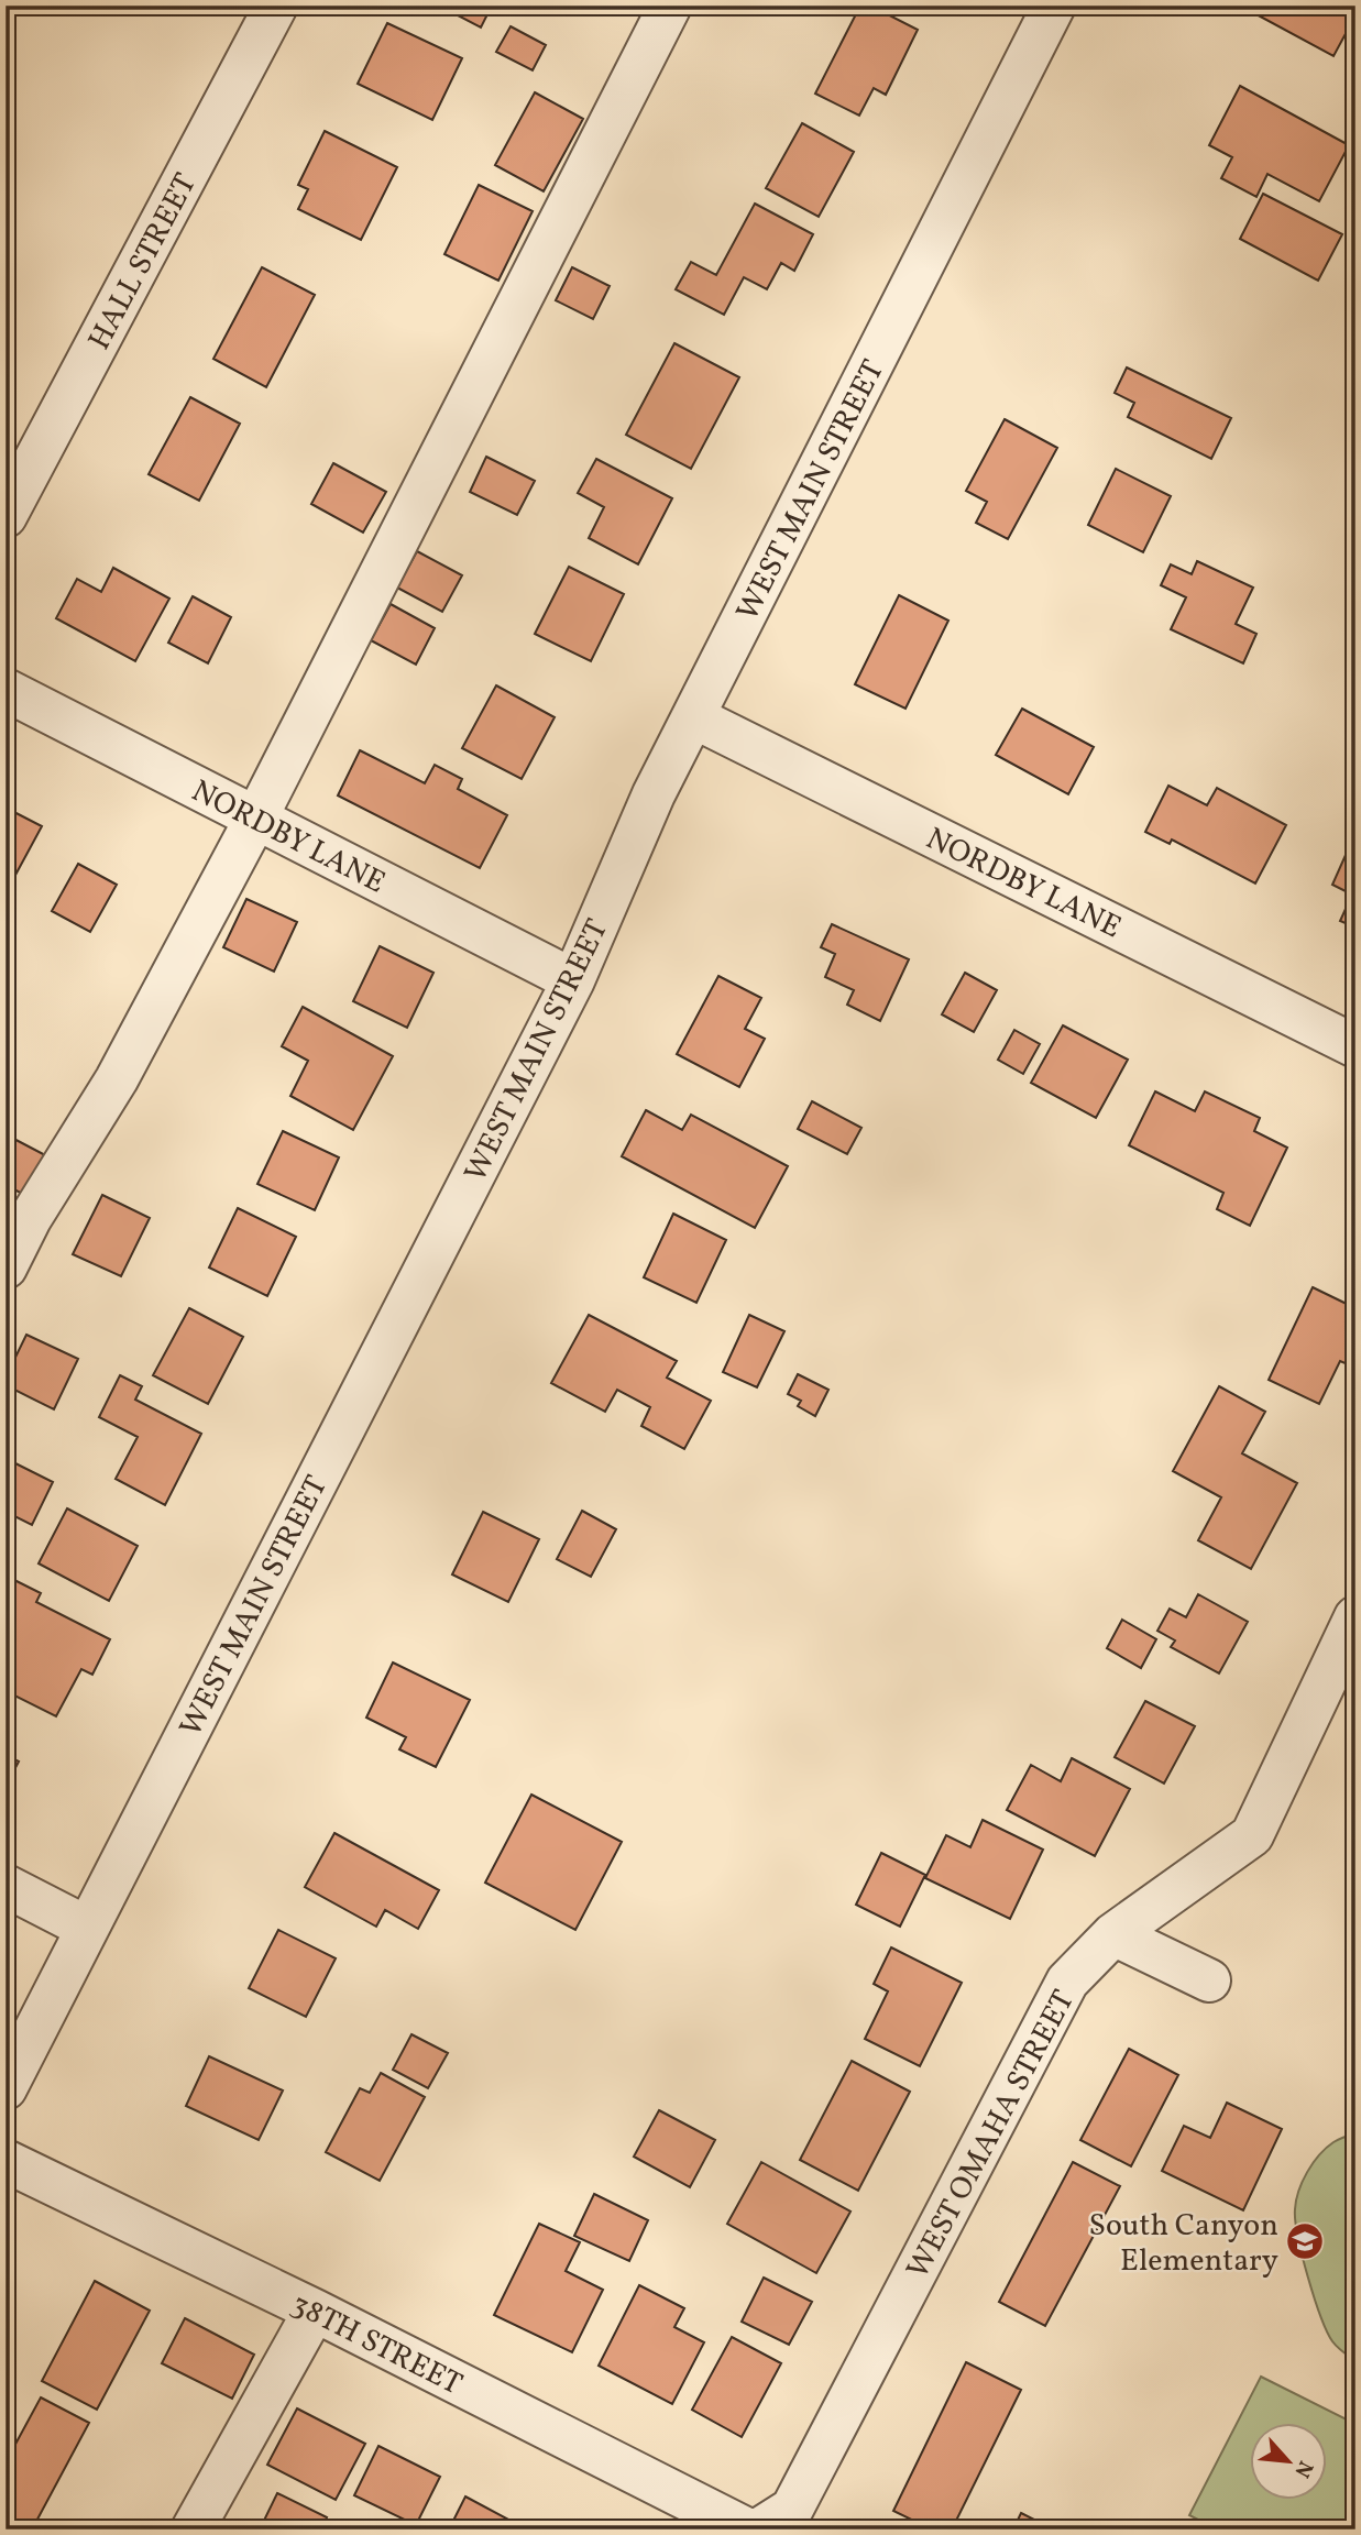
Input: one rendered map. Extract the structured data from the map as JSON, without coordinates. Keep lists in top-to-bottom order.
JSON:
{
  "streets": {
    "street": [
      "HALL STREET",
      "WEST MAIN STREET",
      "NORDBY LANE",
      "WEST OMAHA STREET",
      "38TH STREET"
    ]
  },
  "crossings": [
    ["WEST MAIN STREET", "NORDBY LANE"]
  ],
  "places": {
    "school or university": ["South Canyon Elementary"]
  },
  "north": "bottom right"
}
